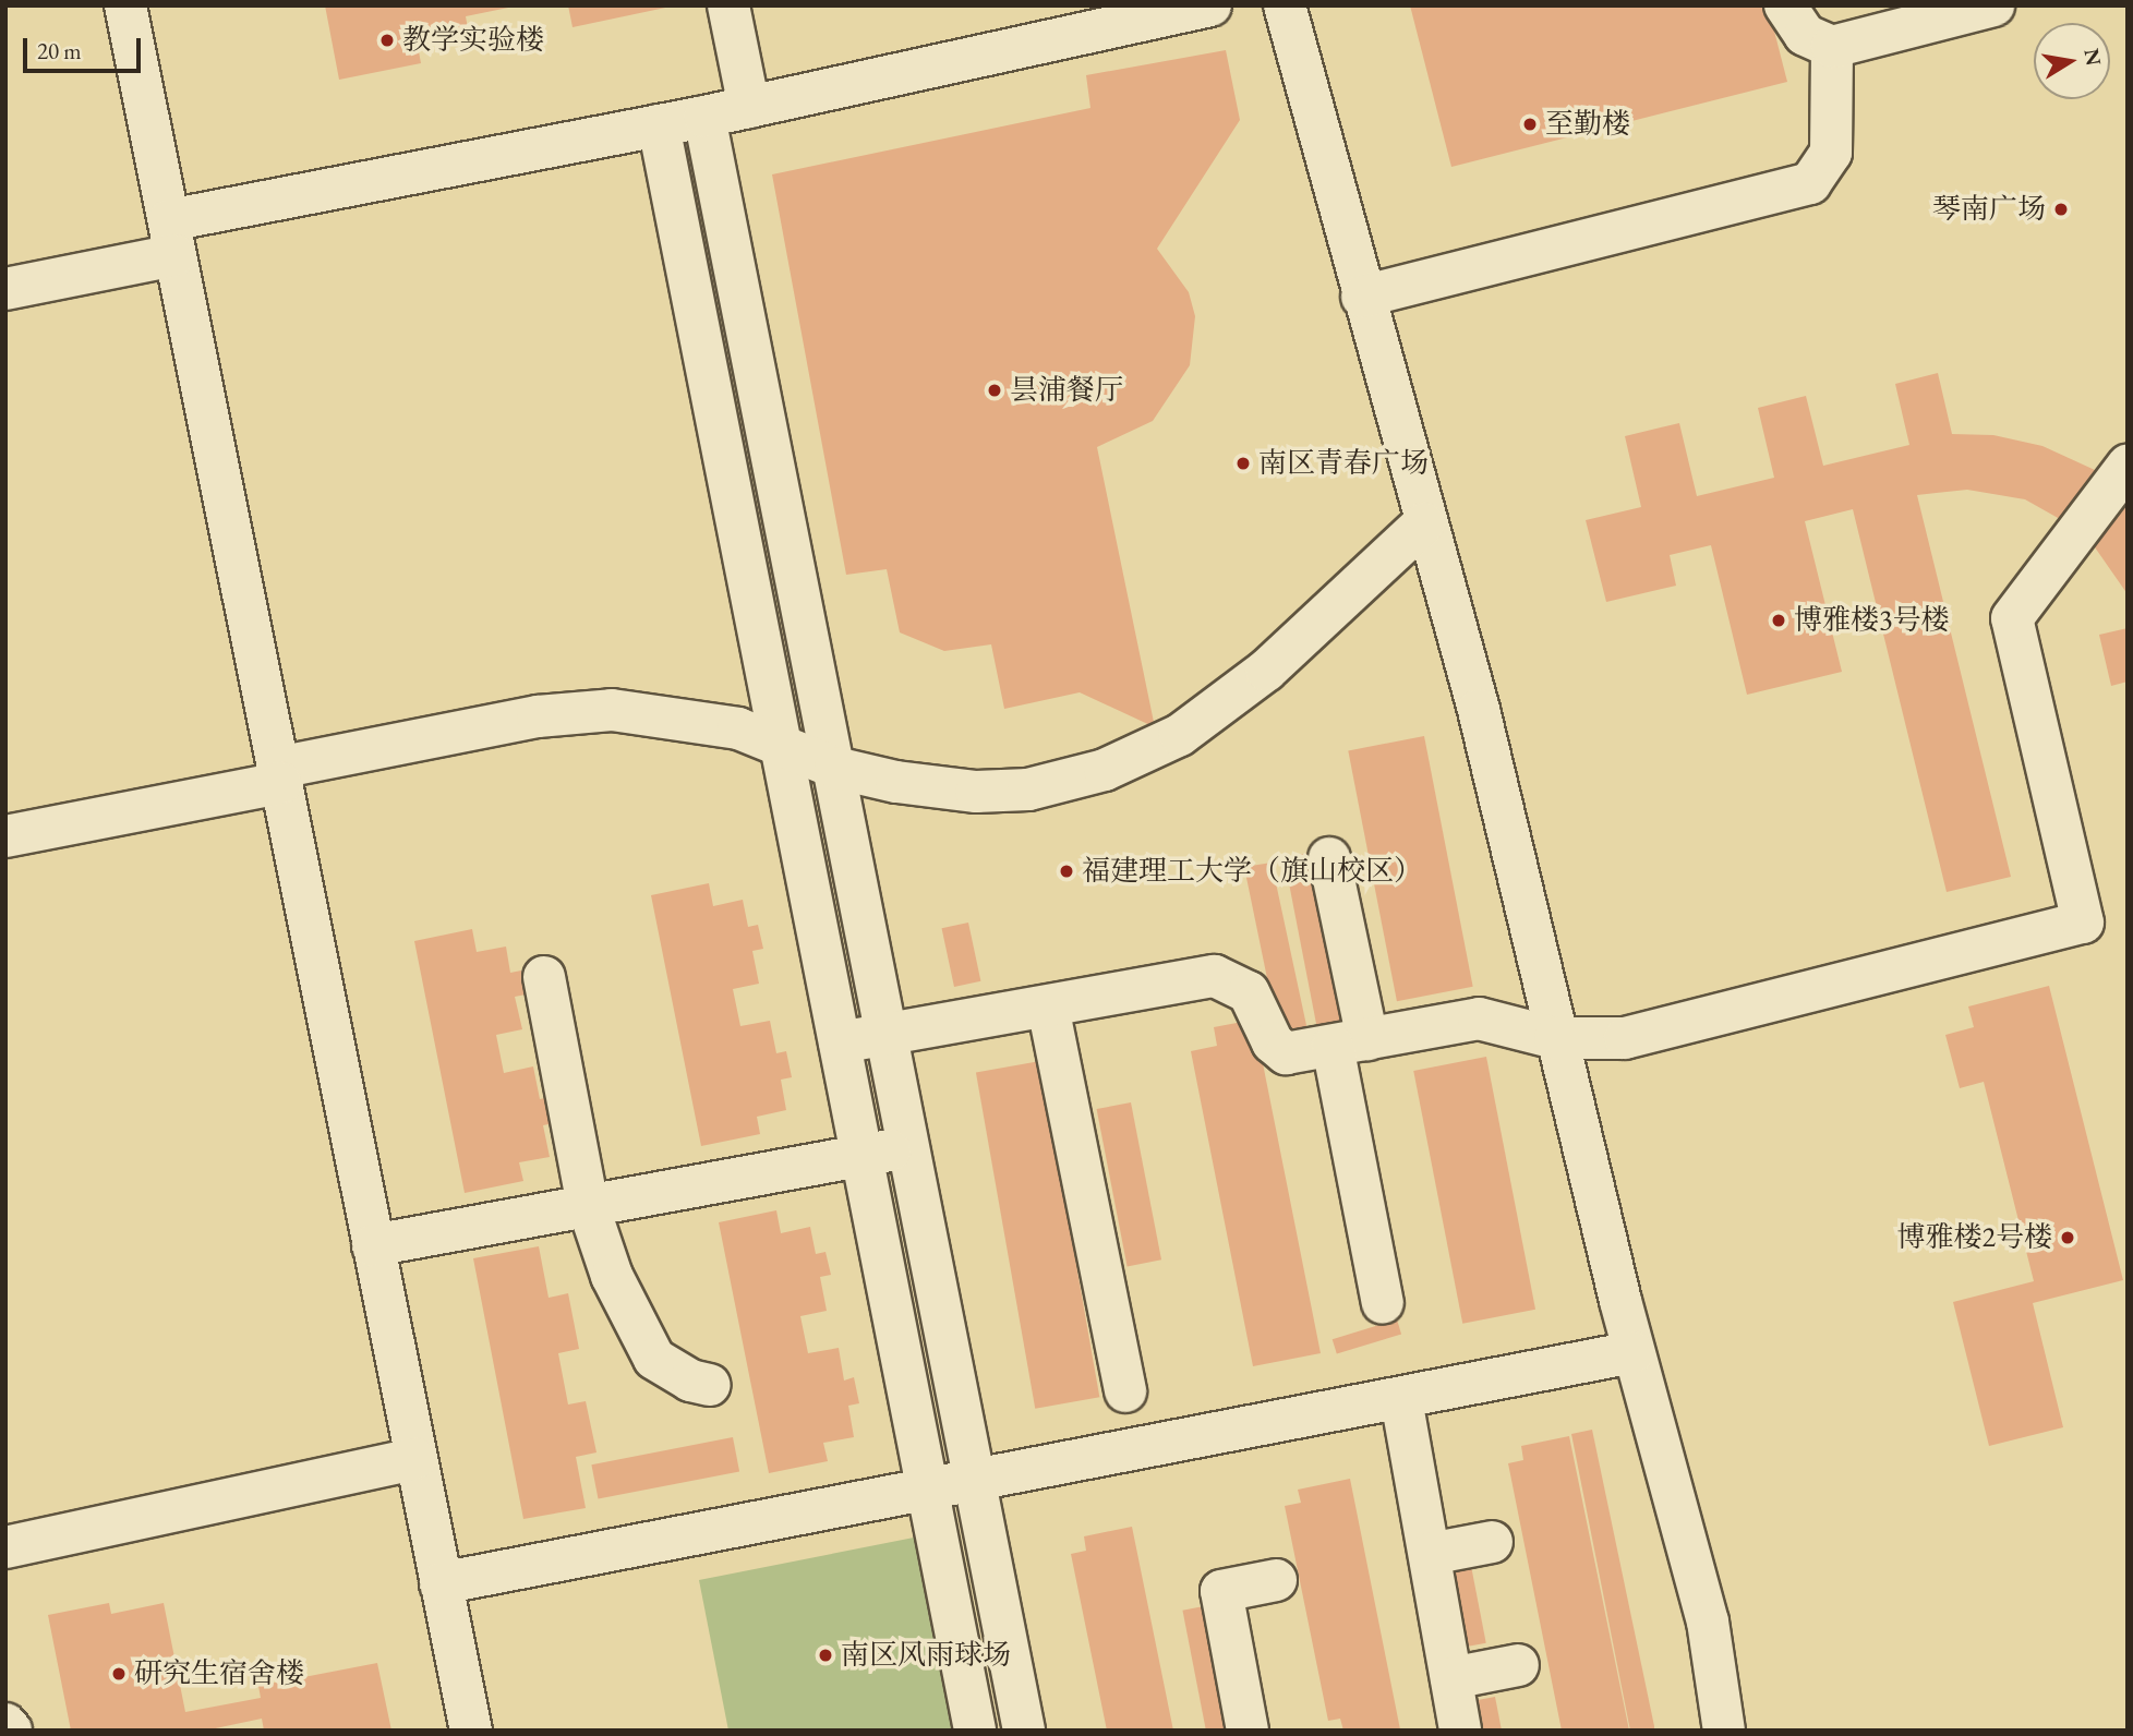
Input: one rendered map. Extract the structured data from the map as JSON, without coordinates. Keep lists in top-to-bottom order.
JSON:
{
  "places": [
    "教学实验楼",
    "至勤楼",
    "琴南广场",
    "昙浦餐厅",
    "南区青春广场",
    "博雅楼3号楼",
    "福建理工大学（旗山校区）",
    "博雅楼2号楼",
    "南区风雨球场",
    "研究生宿舍楼"
  ],
  "scale_bar": "20 m",
  "north": "right"
}
